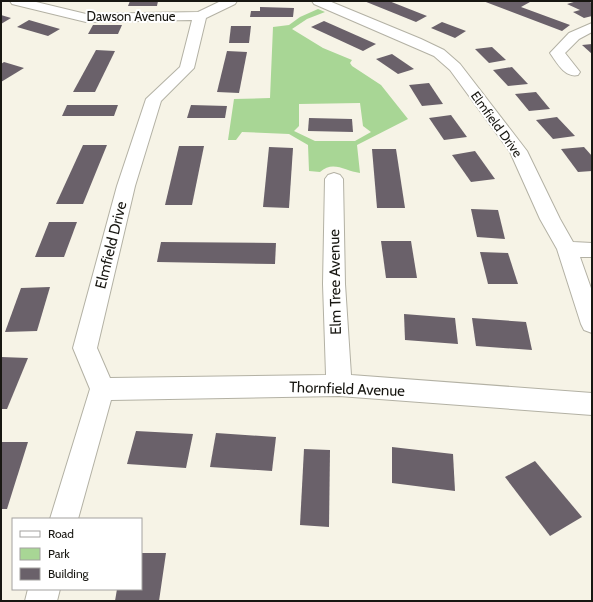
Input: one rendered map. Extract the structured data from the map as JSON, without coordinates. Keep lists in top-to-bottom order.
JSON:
{
  "streets": {
    "street": [
      "Dawson Avenue",
      "Elmfield Drive",
      "Elm Tree Avenue",
      "Thornfield Avenue"
    ]
  },
  "crossings": [
    ["Dawson Avenue", "Elmfield Drive"],
    ["Elmfield Drive", "Thornfield Avenue"],
    ["Elm Tree Avenue", "Thornfield Avenue"]
  ],
  "legend": ["Road", "Park", "Building"]
}
